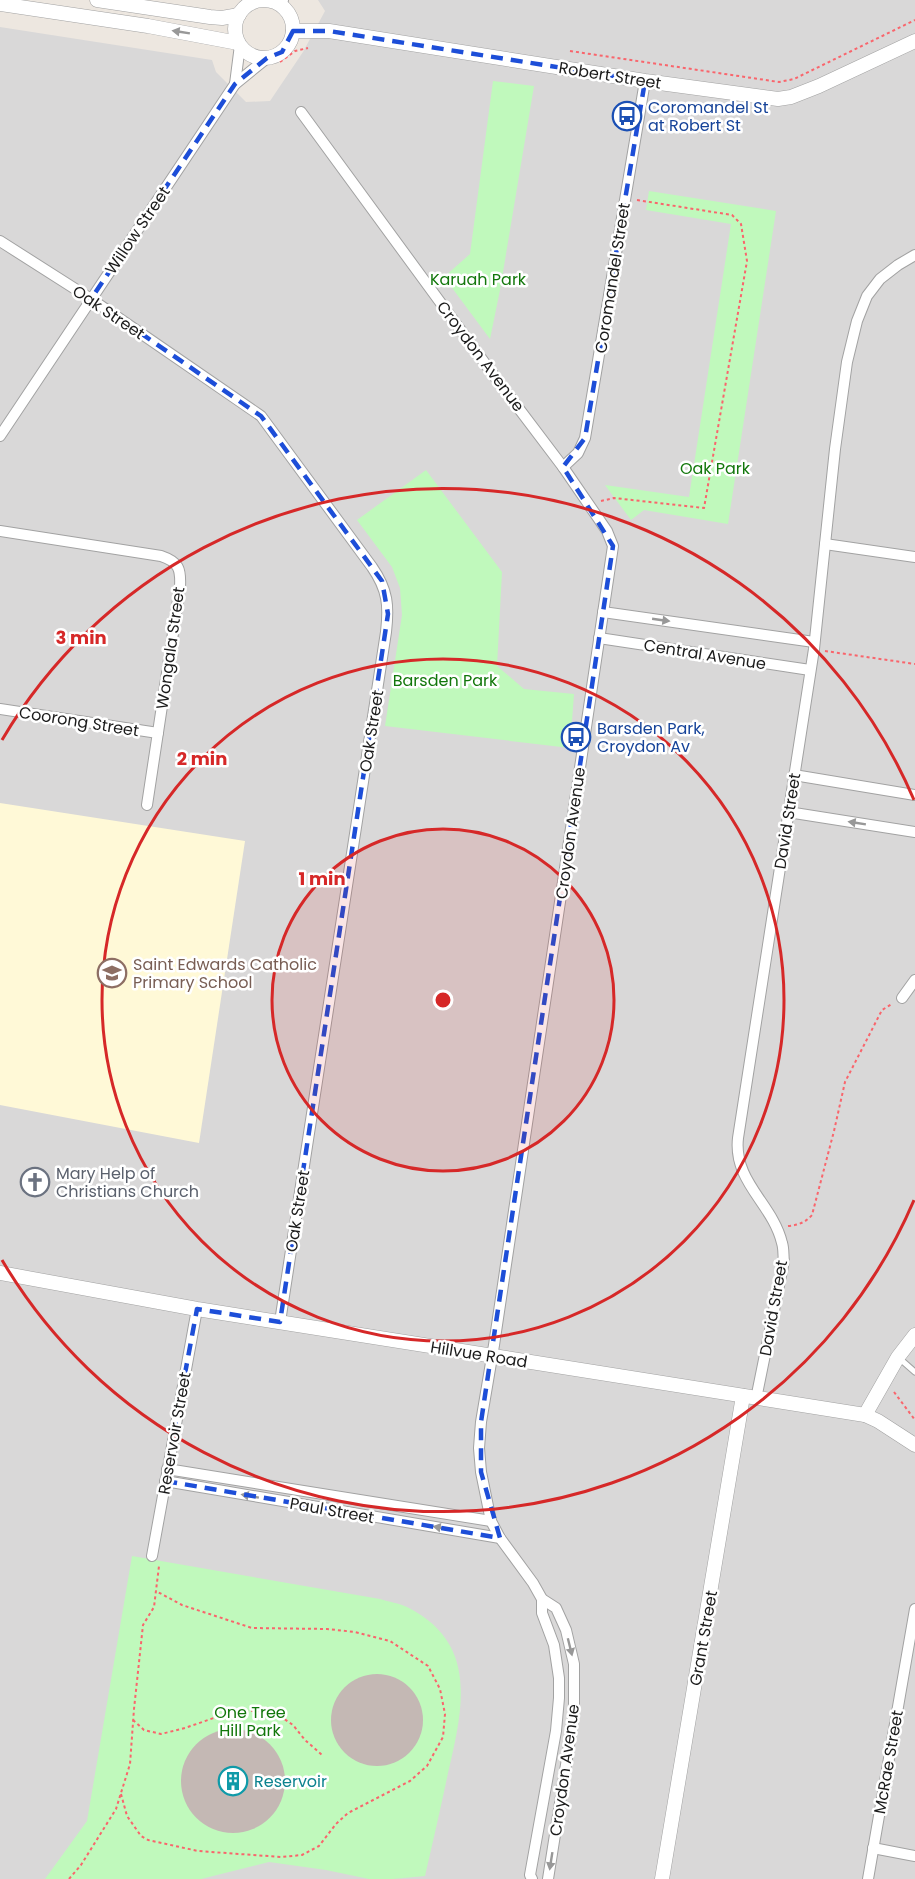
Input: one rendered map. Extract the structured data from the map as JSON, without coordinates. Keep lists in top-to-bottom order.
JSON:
{
  "streets": {
    "street": [
      "Robert Street",
      "Willow Street",
      "Coromandel Street",
      "Oak Street",
      "Croydon Avenue",
      "Wongala Street",
      "Central Avenue",
      "Coorong Street",
      "David Street",
      "Hillvue Road",
      "Reservoir Street",
      "Paul Street",
      "Grant Street",
      "McRae Street"
    ]
  },
  "crossings": [
    ["Robert Street", "Willow Street"],
    ["Robert Street", "Coromandel Street"],
    ["Willow Street", "Oak Street"],
    ["Coromandel Street", "Croydon Avenue"],
    ["Oak Street", "Hillvue Road"],
    ["Croydon Avenue", "Central Avenue"],
    ["Croydon Avenue", "Hillvue Road"],
    ["Croydon Avenue", "Paul Street"],
    ["Wongala Street", "Coorong Street"],
    ["Central Avenue", "David Street"],
    ["David Street", "Hillvue Road"],
    ["David Street", "Grant Street"],
    ["Hillvue Road", "Reservoir Street"],
    ["Hillvue Road", "Grant Street"],
    ["Reservoir Street", "Paul Street"]
  ],
  "parks": [
    "Karuah Park",
    "Oak Park",
    "Barsden Park",
    "One Tree Hill Park"
  ],
  "places": {
    "bus stop": ["Coromandel St at Robert St", "Barsden Park, Croydon Av"],
    "school or university": ["Saint Edwards Catholic Primary School"],
    "church": ["Mary Help of Christians Church"],
    "building": ["Reservoir"]
  },
  "rings": ["3 min", "2 min", "1 min"]
}
